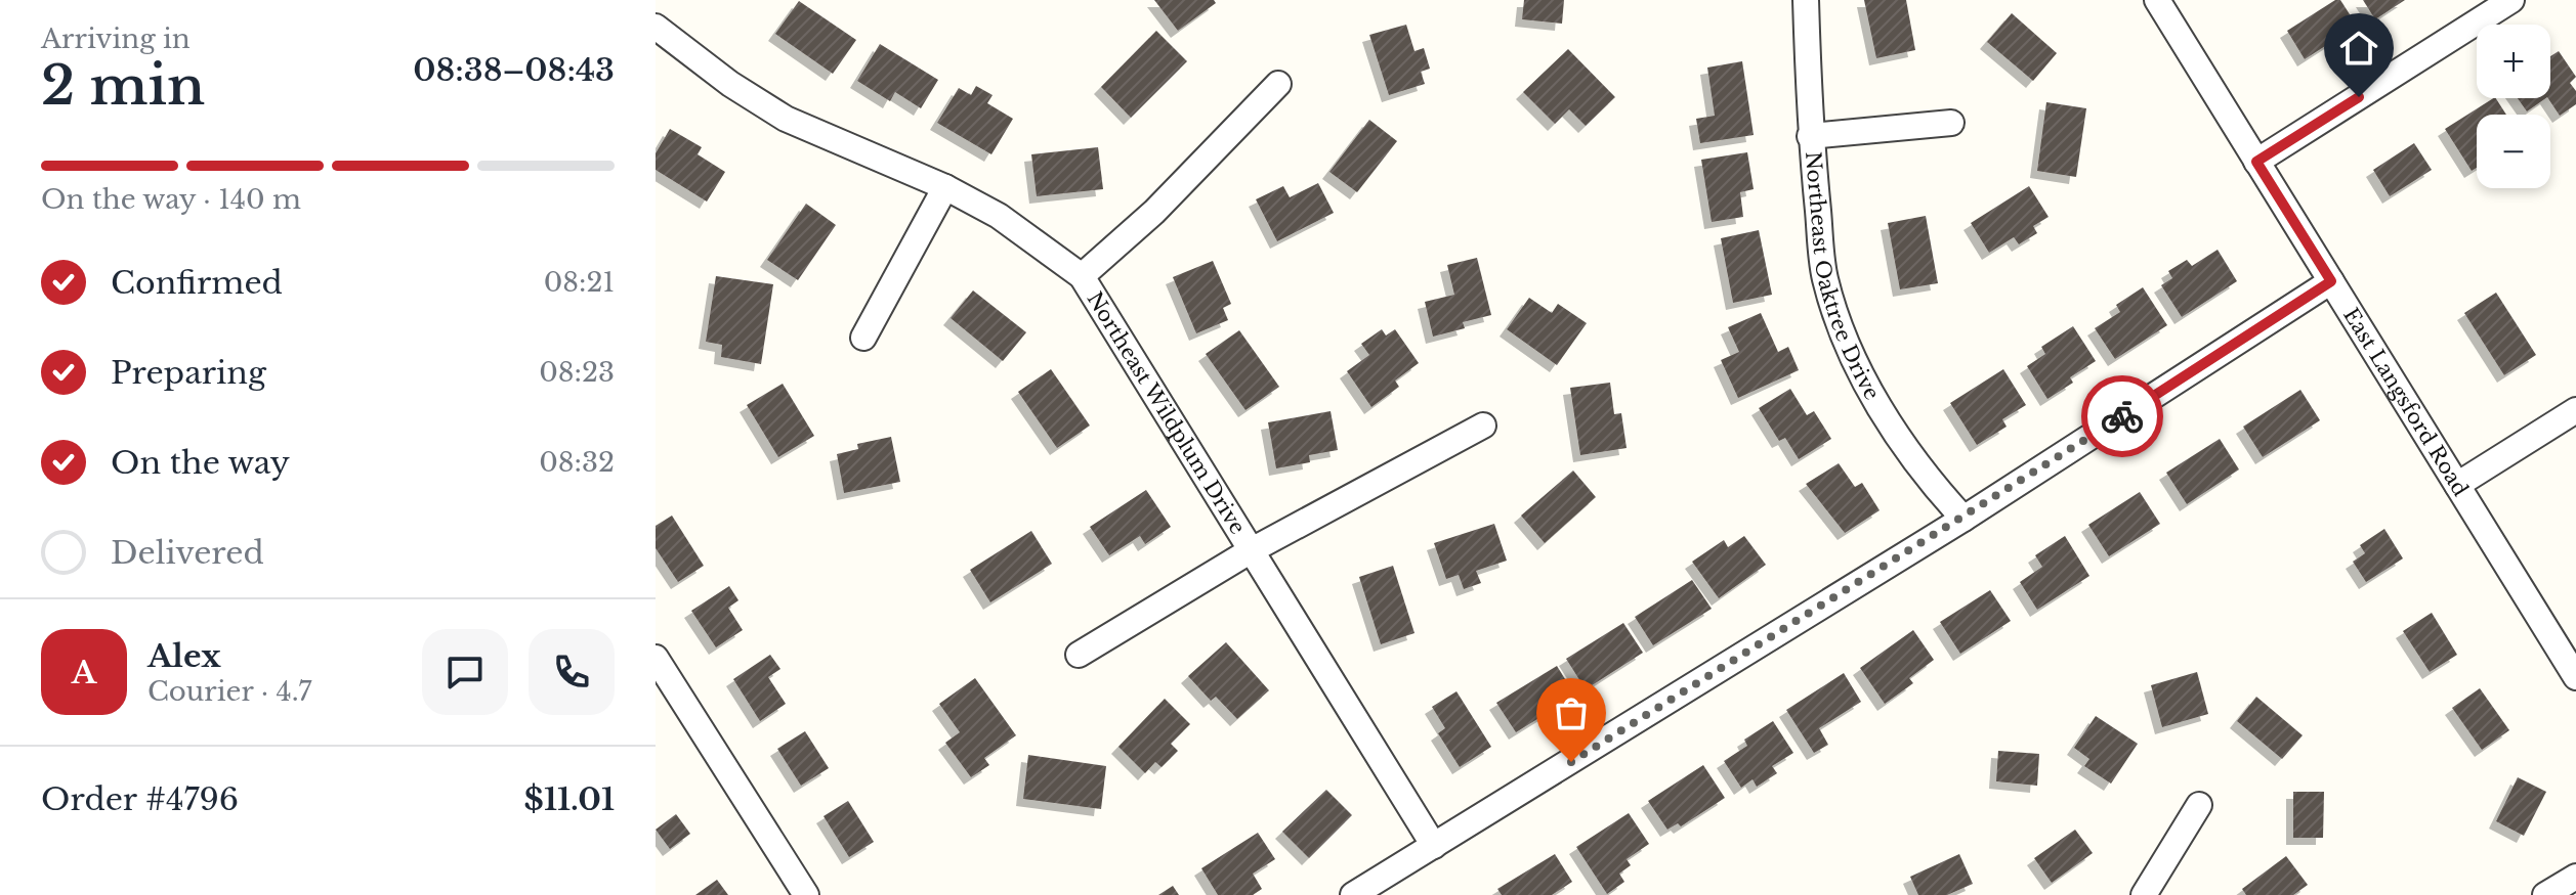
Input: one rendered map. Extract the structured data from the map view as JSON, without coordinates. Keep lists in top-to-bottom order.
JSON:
{
  "streets": {
    "street": ["Northeast Oaktree Drive", "East Langsford Road", "Northeast Wildplum Drive"]
  },
  "page": {
    "heading": ["2 min", "Arriving in", "08:38–08:43"],
    "panel": [
      "Alex",
      "Courier · 4.7",
      "Order #4796",
      "$11.01"
    ],
    "map_buttons": ["+", "−"],
    "bar": "On the way · 140 m",
    "list": [
      ["Confirmed", "08:21"],
      ["Preparing", "08:23"],
      ["On the way", "08:32"],
      "Delivered"
    ],
    "round": "A"
  }
}
